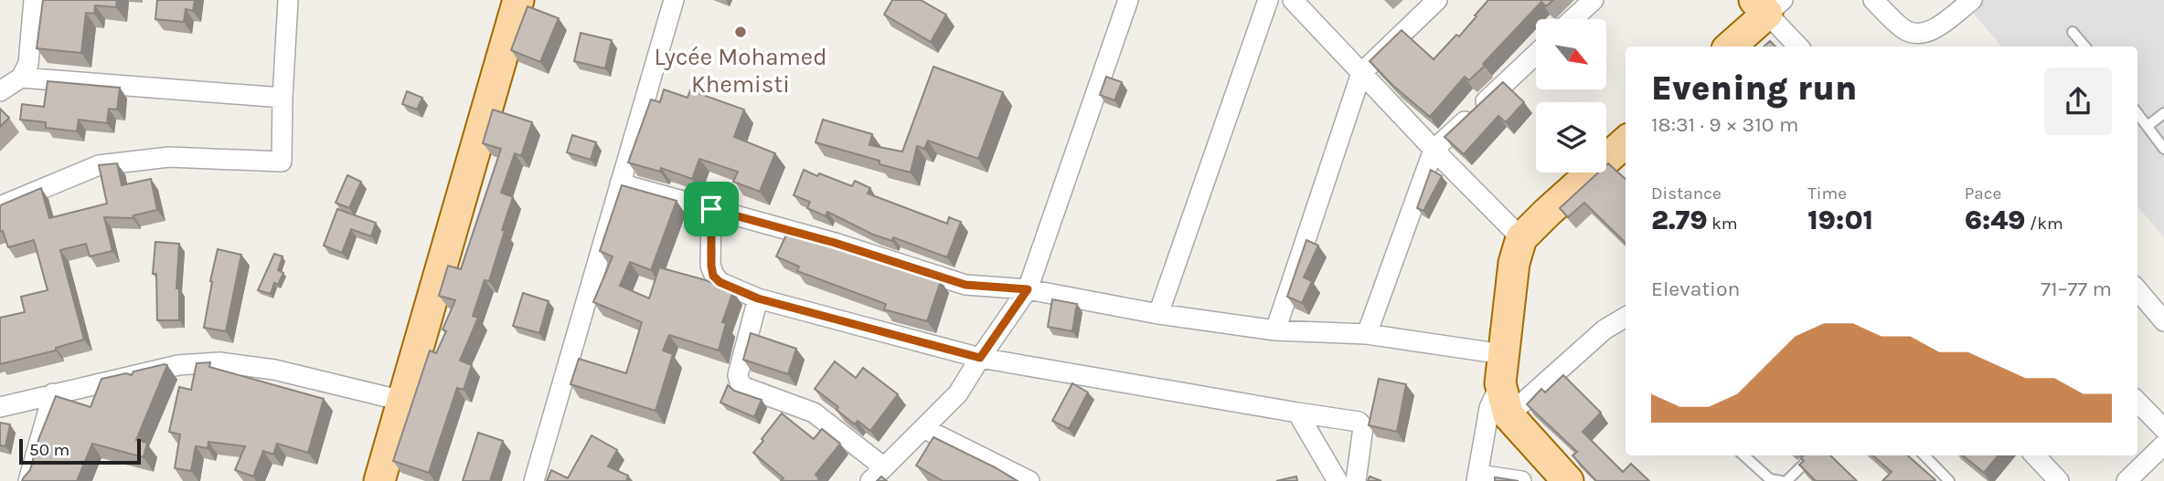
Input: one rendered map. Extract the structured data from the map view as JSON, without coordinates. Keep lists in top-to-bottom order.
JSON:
{
  "places": ["Lycée Mohamed Khemisti"],
  "scale_bar": "50 m",
  "north": "bottom right",
  "page": {
    "heading": ["Evening run", "18:31 · 9 × 310 m"],
    "stats": [
      ["Distance", "2.79 km"],
      ["Time", "19:01"],
      ["Pace", "6:49 /km"]
    ],
    "chart": ["Elevation", "71–77 m"],
    "scale": "50 m"
  }
}
